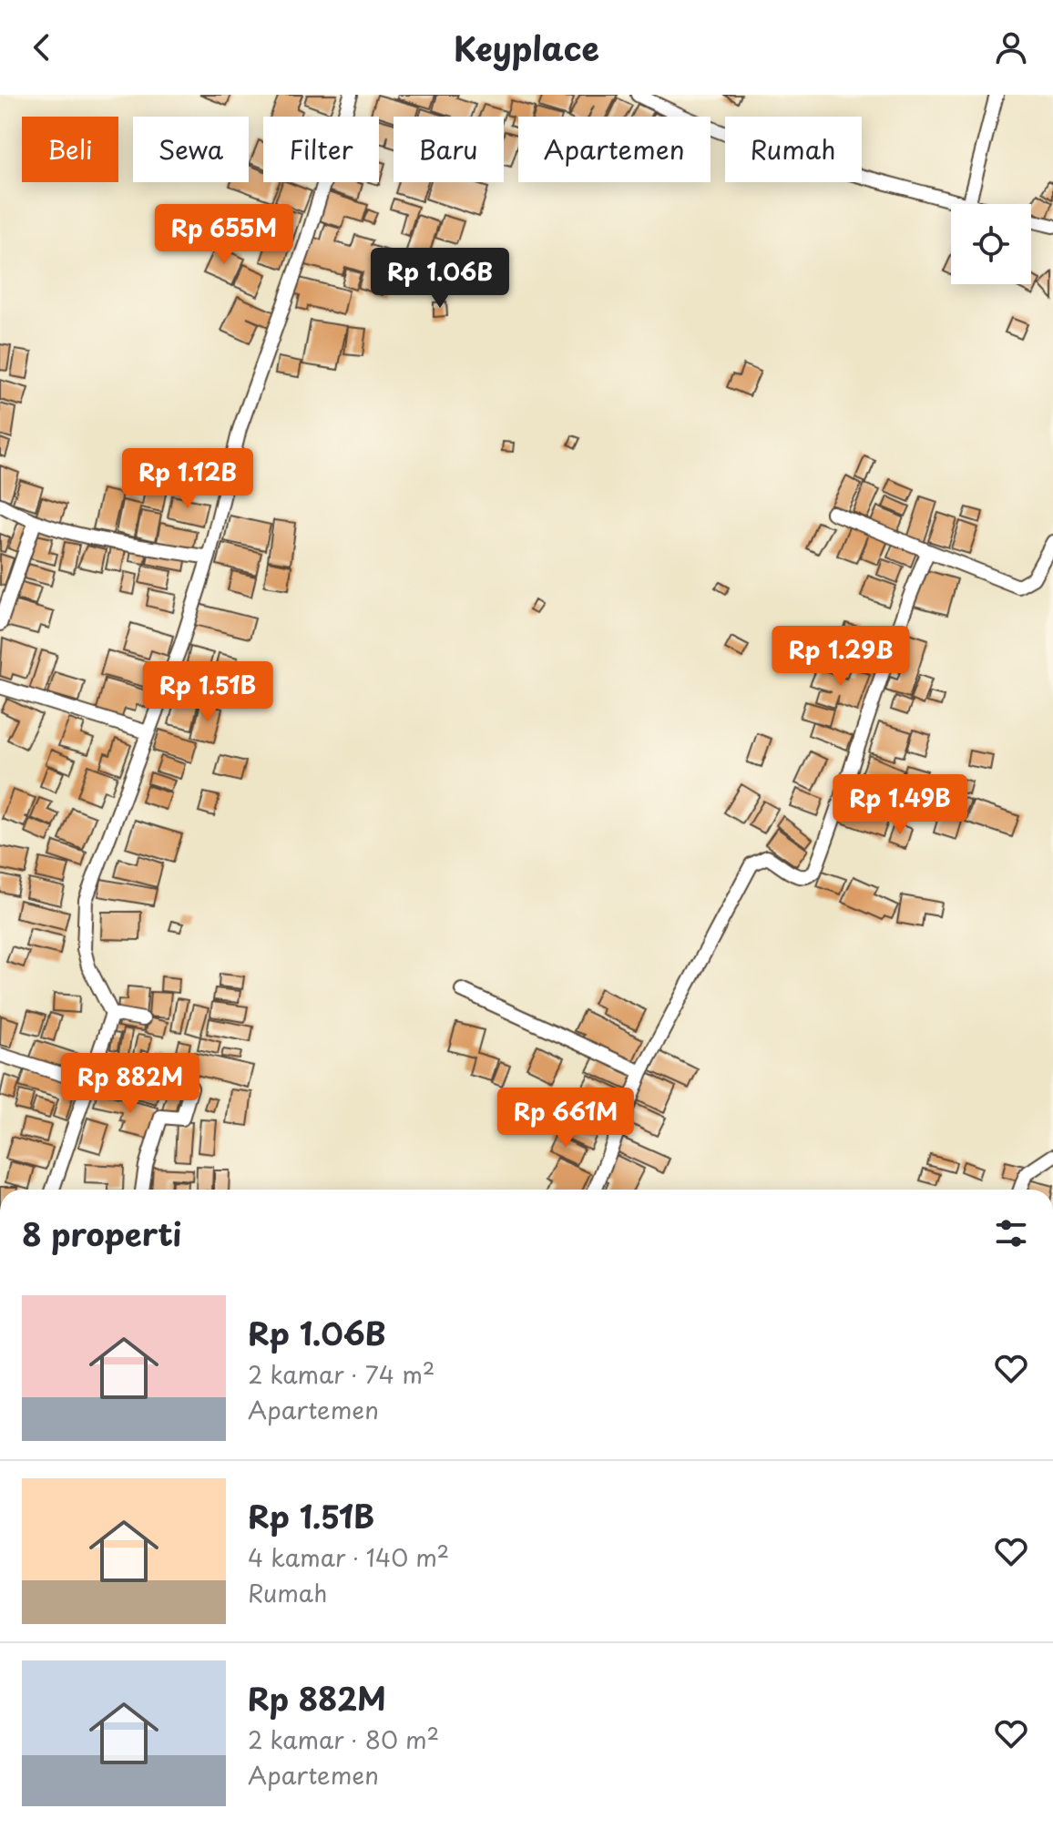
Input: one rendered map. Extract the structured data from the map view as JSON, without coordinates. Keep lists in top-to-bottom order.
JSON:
{
  "page": {
    "header": "Keyplace",
    "chip": [
      "Beli",
      "Sewa",
      "Filter",
      "Baru",
      "Apartemen",
      "Rumah"
    ],
    "price": [
      "Rp 655M",
      "Rp 1.06B",
      "Rp 1.12B",
      "Rp 1.29B",
      "Rp 1.51B",
      "Rp 1.49B",
      "Rp 882M",
      "Rp 661M"
    ],
    "heading": "8 properti",
    "list": [
      {
        "name": "Rp 1.06B",
        "note": "2 kamar · 74 m² · Apartemen"
      },
      {
        "name": "Rp 1.51B",
        "note": "4 kamar · 140 m² · Rumah"
      },
      {
        "name": "Rp 882M",
        "note": "2 kamar · 80 m² · Apartemen"
      }
    ]
  }
}
